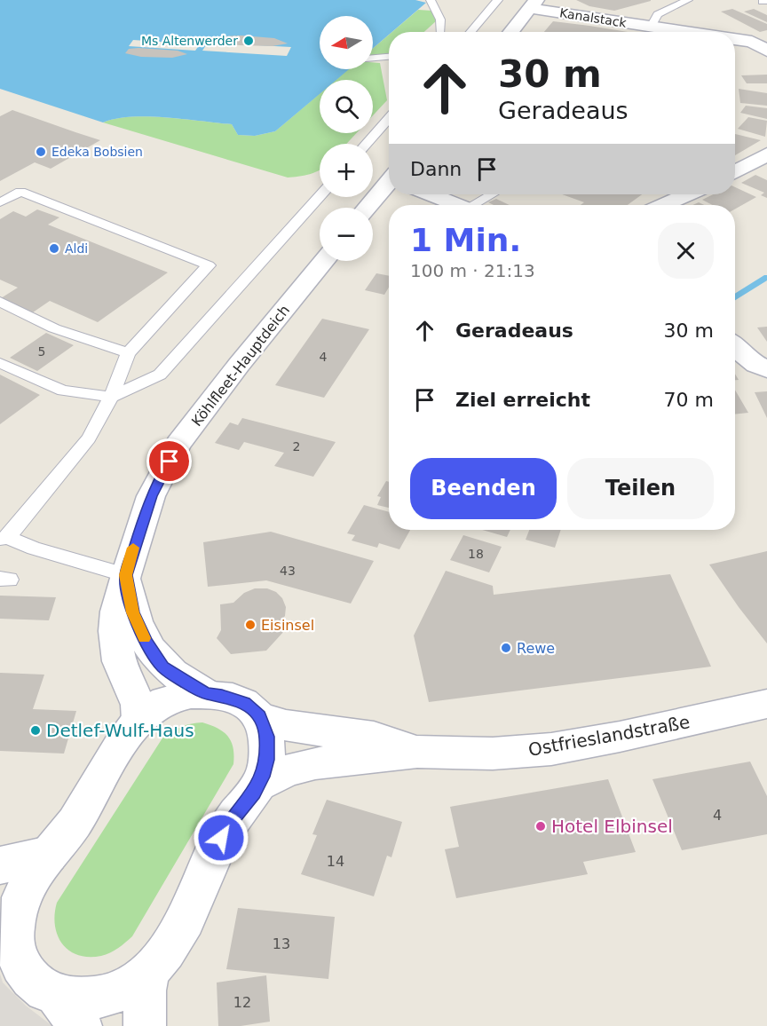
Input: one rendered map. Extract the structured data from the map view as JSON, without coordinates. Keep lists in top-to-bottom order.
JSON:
{
  "streets": {
    "street": ["Kanalstack", "Köhlfleet-Hauptdeich", "Ostfrieslandstraße"]
  },
  "crossings": [
    ["Köhlfleet-Hauptdeich", "Ostfrieslandstraße"]
  ],
  "places": [
    "Ms Altenwerder",
    "Edeka Bobsien",
    "Aldi",
    "Eisinsel",
    "Rewe",
    "Detlef-Wulf-Haus",
    "Hotel Elbinsel"
  ],
  "house_numbers": [
    "5",
    "4",
    "2",
    "18",
    "43",
    "4",
    "14",
    "13",
    "12"
  ],
  "north": "left",
  "page": {
    "map_buttons": ["+", "−"],
    "turn": ["30 m", "Geradeaus"],
    "then": "Dann",
    "heading": ["1 Min.", "100 m · 21:13"],
    "list": [
      {
        "name": "Geradeaus",
        "value": "30 m"
      },
      {
        "name": "Ziel erreicht",
        "value": "70 m"
      }
    ],
    "buttons": ["Beenden", "Teilen"]
  }
}
